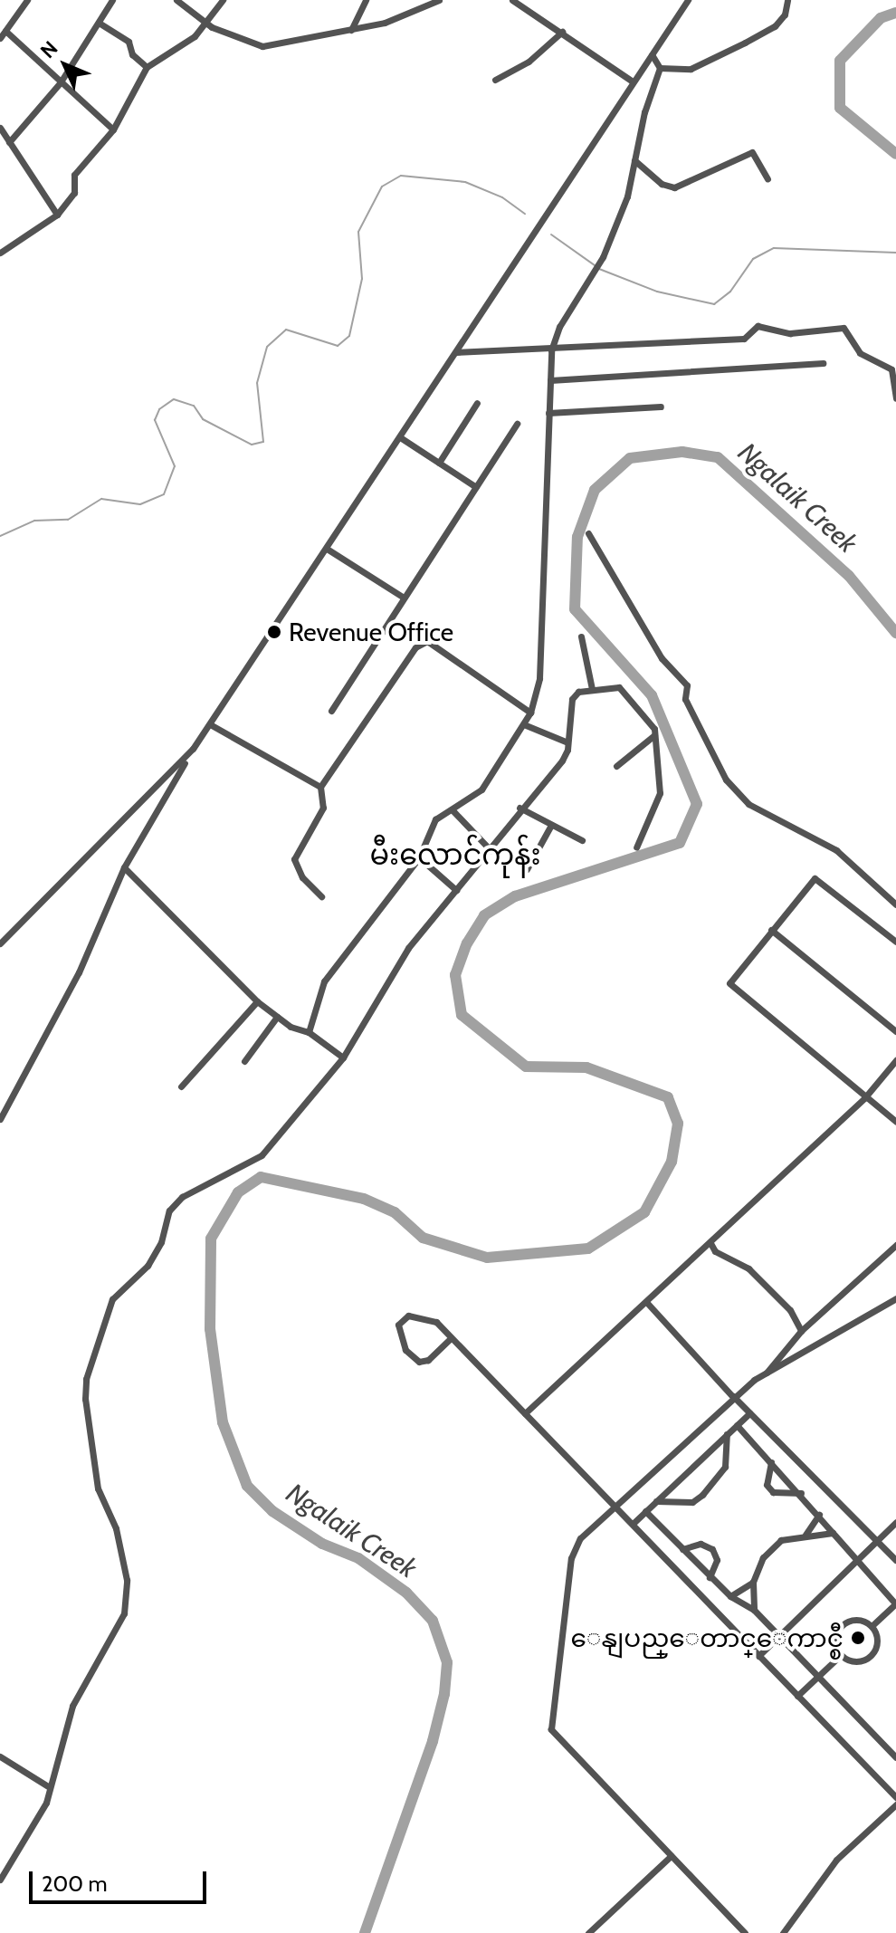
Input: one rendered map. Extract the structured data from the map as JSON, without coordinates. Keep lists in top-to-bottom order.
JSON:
{
  "districts": ["မီးလောင်ကုန်း"],
  "water": ["Ngalaik Creek"],
  "places": ["Revenue Office", "ေနျပည္ေတာင္ေကာင္စီ"],
  "scale_bar": "200 m",
  "north": "top left"
}
